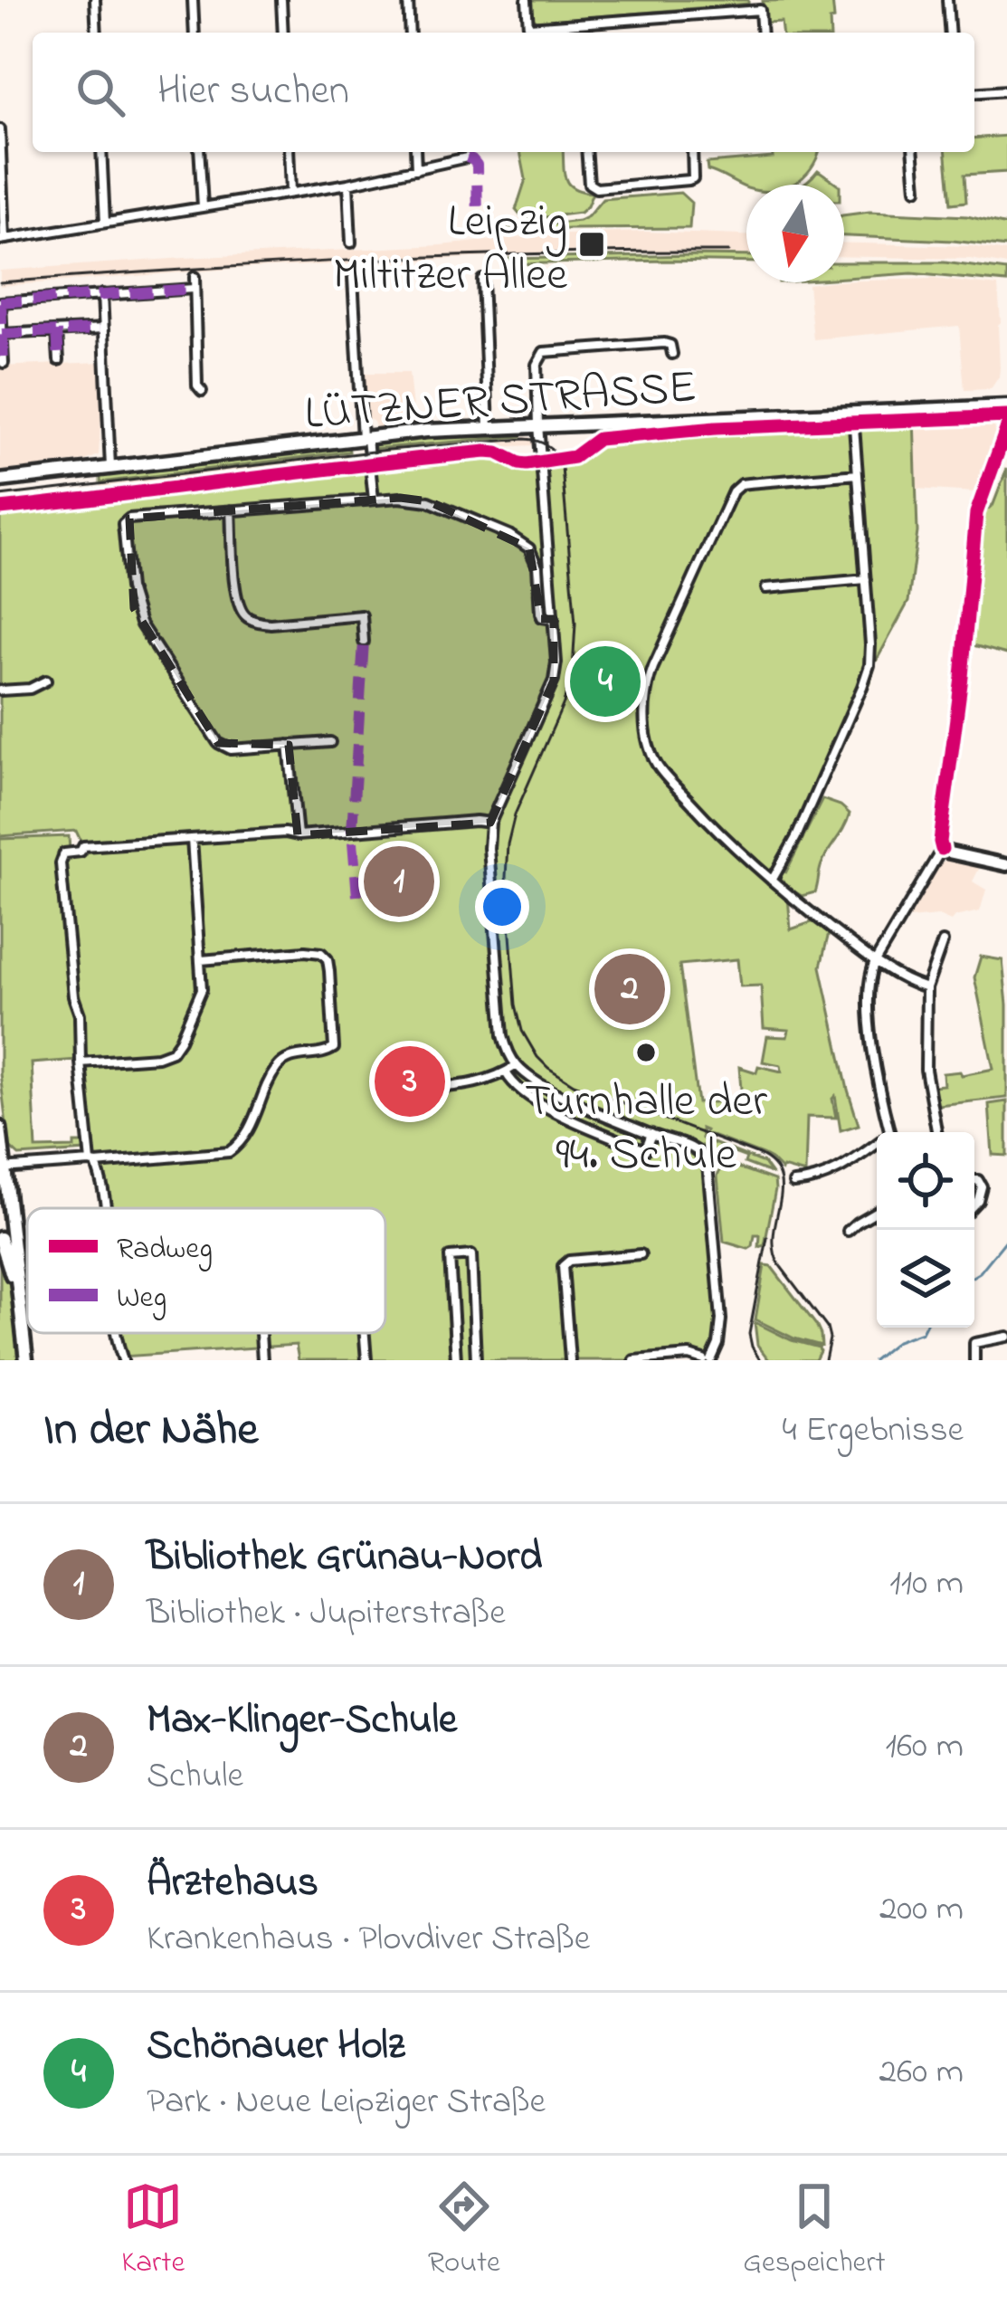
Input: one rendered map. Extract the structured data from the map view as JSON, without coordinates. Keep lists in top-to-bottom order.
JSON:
{
  "streets": {
    "main road": ["LÜTZNER STRASSE"]
  },
  "places": {
    "transit": ["Leipzig Miltitzer Allee"],
    "other": ["Turnhalle der 94. Schule"]
  },
  "legend": ["Radweg", "Weg"],
  "north": "bottom",
  "page": {
    "search": "Hier suchen",
    "pins": [
      "4",
      "1",
      "2",
      "3"
    ],
    "heading": ["In der Nähe", "4 Ergebnisse"],
    "list": [
      {
        "mark": "1",
        "name": "Bibliothek Grünau-Nord",
        "note": "Bibliothek · Jupiterstraße",
        "value": "110 m"
      },
      {
        "mark": "2",
        "name": "Max-Klinger-Schule",
        "note": "Schule",
        "value": "160 m"
      },
      {
        "mark": "3",
        "name": "Ärztehaus",
        "note": "Krankenhaus · Plovdiver Straße",
        "value": "200 m"
      },
      {
        "mark": "4",
        "name": "Schönauer Holz",
        "note": "Park · Neue Leipziger Straße",
        "value": "260 m"
      }
    ],
    "nav": ["Karte", "Route", "Gespeichert"]
  }
}
